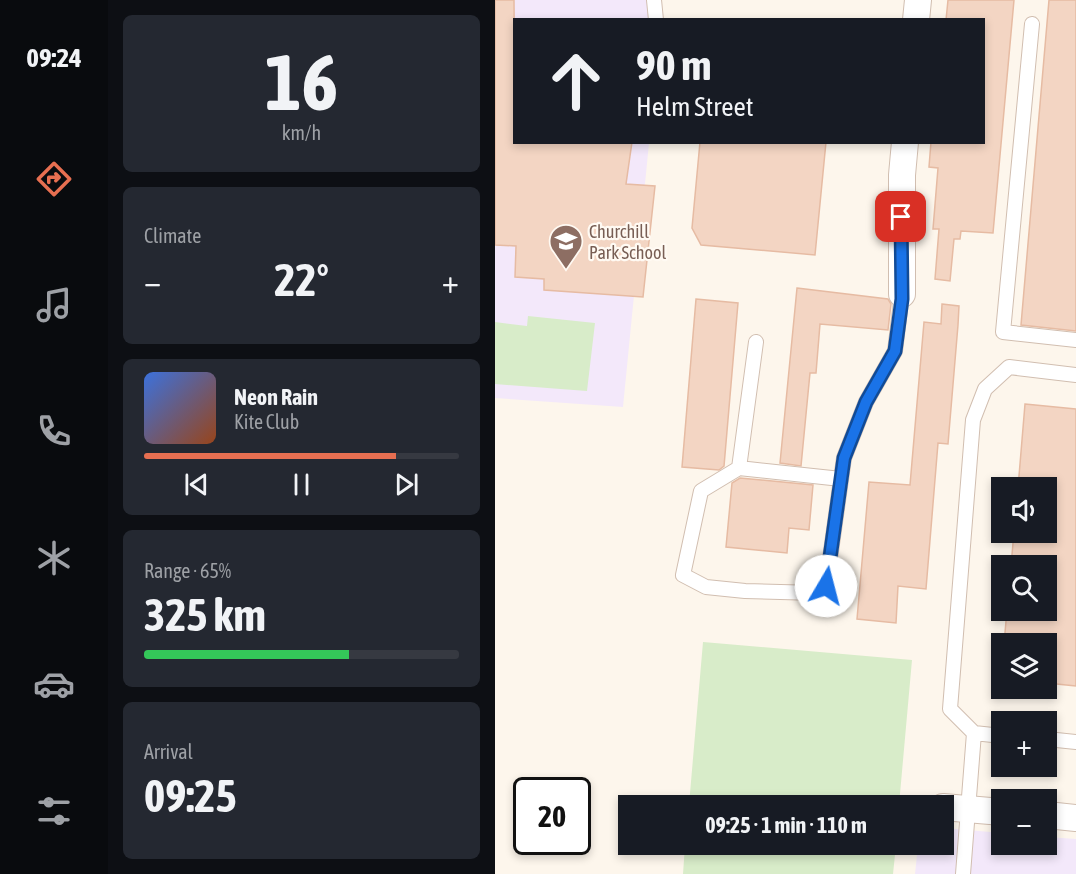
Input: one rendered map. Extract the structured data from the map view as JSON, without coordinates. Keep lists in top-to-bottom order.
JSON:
{
  "places": {
    "school or university": ["Churchill Park School"]
  },
  "page": {
    "tabs": "09:24",
    "tile": [
      ["16", "km/h"],
      "Climate",
      ["Range · 65%", "325 km"],
      ["Arrival", "09:25"]
    ],
    "turn": ["90 m", "Helm Street"],
    "heat": ["−", "22°", "+"],
    "song": ["Neon Rain", "Kite Club"],
    "map_buttons": ["+", "−"],
    "limit": "20",
    "trip": "09:25 · 1 min · 110 m"
  }
}
